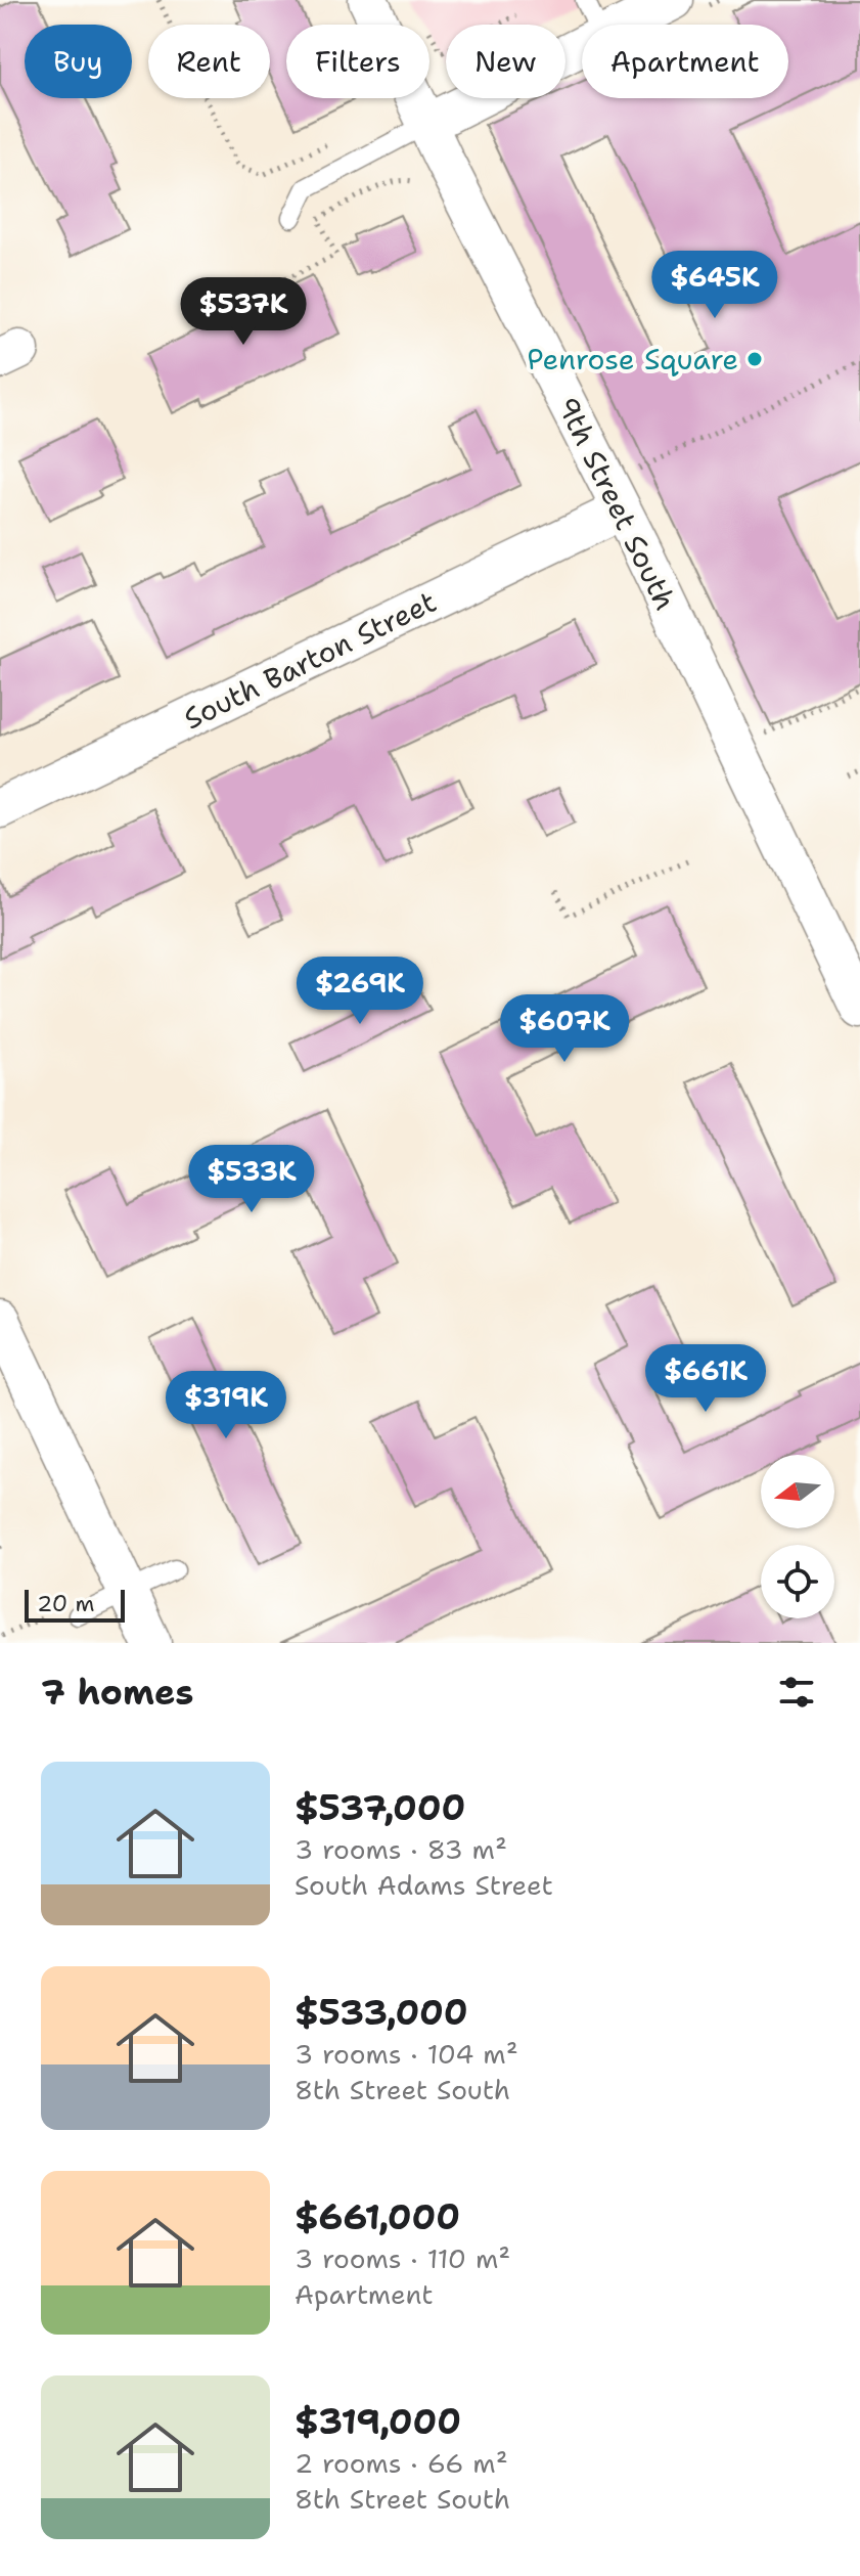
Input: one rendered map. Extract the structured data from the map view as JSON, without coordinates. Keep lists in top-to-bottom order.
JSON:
{
  "streets": {
    "street": ["9th Street South", "South Barton Street"]
  },
  "crossings": [
    ["9th Street South", "South Barton Street"]
  ],
  "places": ["Penrose Square"],
  "scale_bar": "20 m",
  "north": "left",
  "page": {
    "chip": [
      "Buy",
      "Rent",
      "Filters",
      "New",
      "Apartment"
    ],
    "price": [
      "$645K",
      "$537K",
      "$269K",
      "$607K",
      "$533K",
      "$661K",
      "$319K"
    ],
    "scale": "20 m",
    "heading": "7 homes",
    "list": [
      {
        "name": "$537,000",
        "note": "3 rooms · 83 m² · South Adams Street"
      },
      {
        "name": "$533,000",
        "note": "3 rooms · 104 m² · 8th Street South"
      },
      {
        "name": "$661,000",
        "note": "3 rooms · 110 m² · Apartment"
      },
      {
        "name": "$319,000",
        "note": "2 rooms · 66 m² · 8th Street South"
      }
    ]
  }
}
